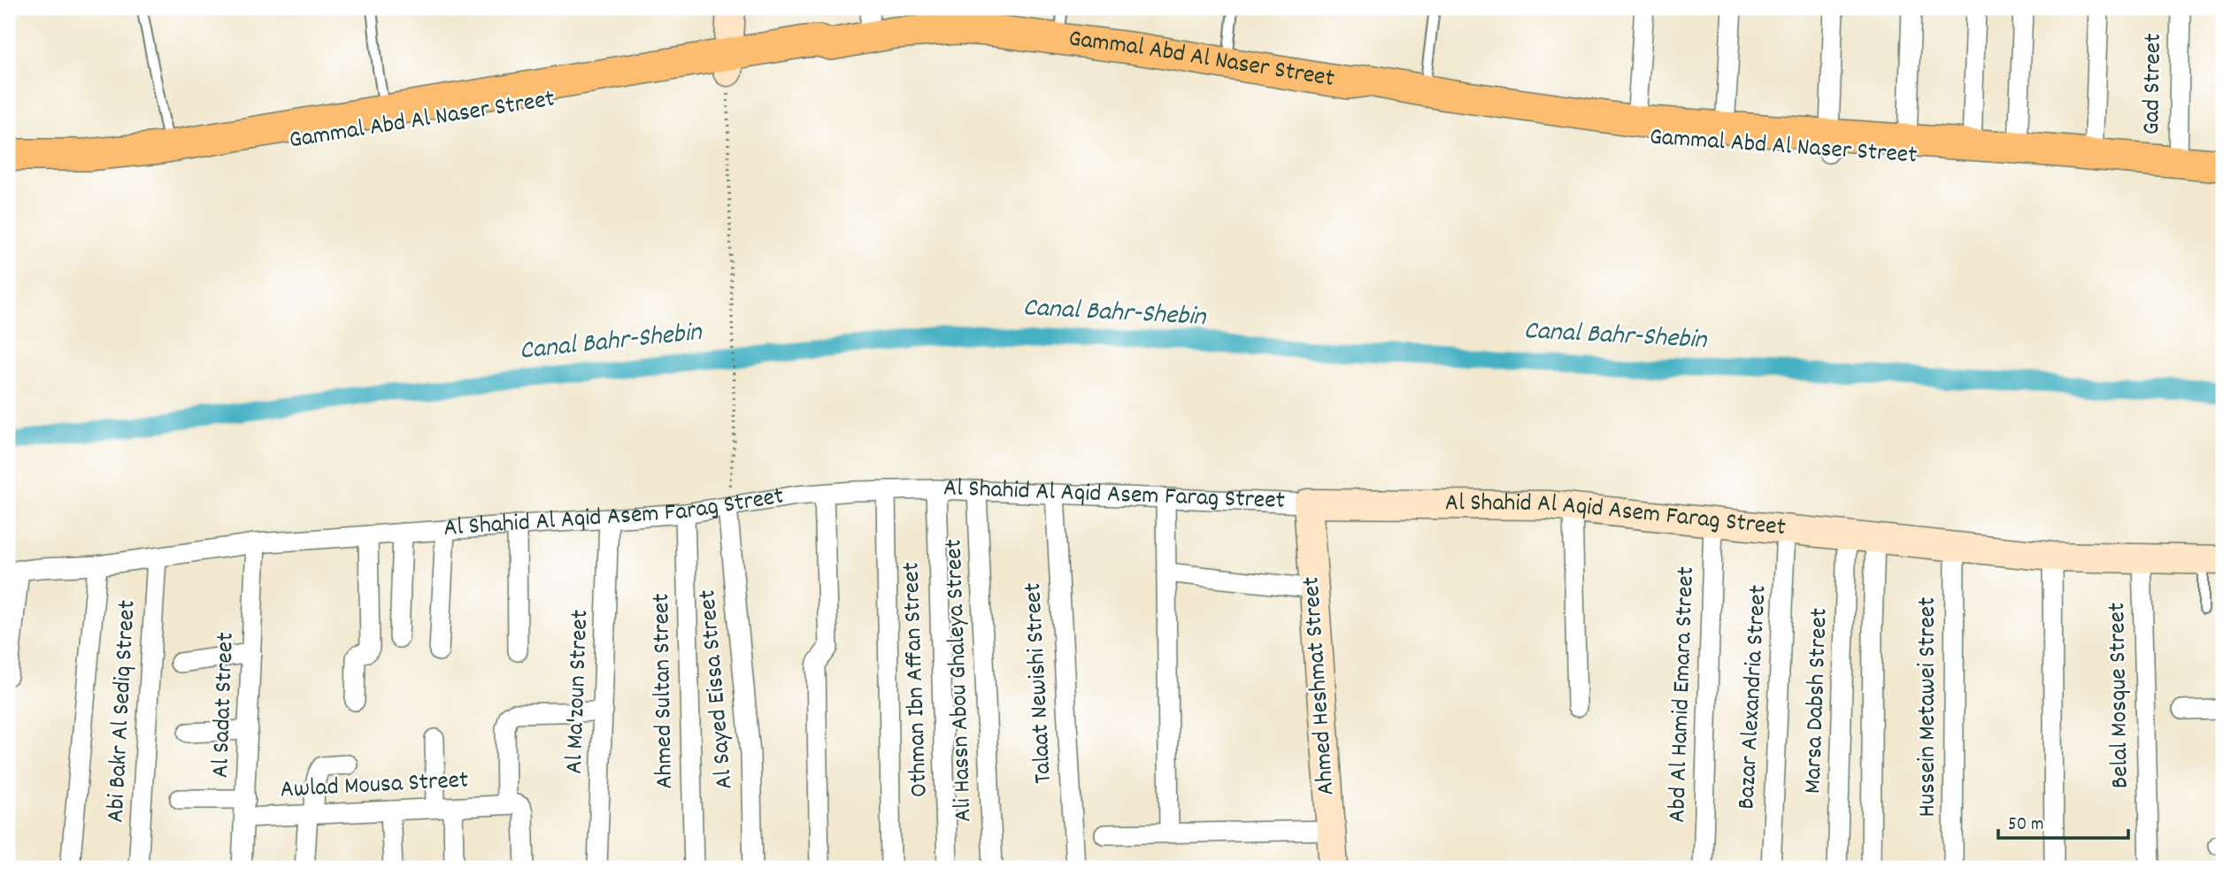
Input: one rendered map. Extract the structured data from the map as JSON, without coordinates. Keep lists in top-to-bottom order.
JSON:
{
  "streets": {
    "main road": ["Gammal Abd Al Naser Street"],
    "street": [
      "Gad Street",
      "Al Shahid Al Aqid Asem Farag Street",
      "Othman Ibn Affan Street",
      "Ali Hassn Abou Ghaleya Street",
      "Talaat Newishi Street",
      "Ahmed Heshmat Street",
      "Al Sayed Eissa Street",
      "Ahmed Sultan Street",
      "Al Ma'zoun Street",
      "Abd Al Hamid Emara Street",
      "Belal Mosque Street",
      "Bazar Alexandria Street",
      "Marsa Dabsh Street",
      "Al Sadat Street",
      "Hussein Metawei Street",
      "Abi Bakr Al Sediq Street",
      "Awlad Mousa Street"
    ]
  },
  "crossings": [
    ["Gammal Abd Al Naser Street", "Gad Street"],
    ["Al Shahid Al Aqid Asem Farag Street", "Othman Ibn Affan Street"],
    ["Al Shahid Al Aqid Asem Farag Street", "Ali Hassn Abou Ghaleya Street"],
    ["Al Shahid Al Aqid Asem Farag Street", "Talaat Newishi Street"],
    ["Al Shahid Al Aqid Asem Farag Street", "Ahmed Heshmat Street"],
    ["Al Shahid Al Aqid Asem Farag Street", "Al Sayed Eissa Street"],
    ["Al Shahid Al Aqid Asem Farag Street", "Ahmed Sultan Street"],
    ["Al Shahid Al Aqid Asem Farag Street", "Al Ma'zoun Street"],
    ["Al Shahid Al Aqid Asem Farag Street", "Abd Al Hamid Emara Street"],
    ["Al Shahid Al Aqid Asem Farag Street", "Belal Mosque Street"],
    ["Al Shahid Al Aqid Asem Farag Street", "Bazar Alexandria Street"],
    ["Al Shahid Al Aqid Asem Farag Street", "Marsa Dabsh Street"],
    ["Al Shahid Al Aqid Asem Farag Street", "Al Sadat Street"],
    ["Al Shahid Al Aqid Asem Farag Street", "Hussein Metawei Street"],
    ["Al Shahid Al Aqid Asem Farag Street", "Abi Bakr Al Sediq Street"],
    ["Al Sadat Street", "Awlad Mousa Street"]
  ],
  "water": ["Canal Bahr-Shebin"],
  "scale_bar": "50 m"
}
